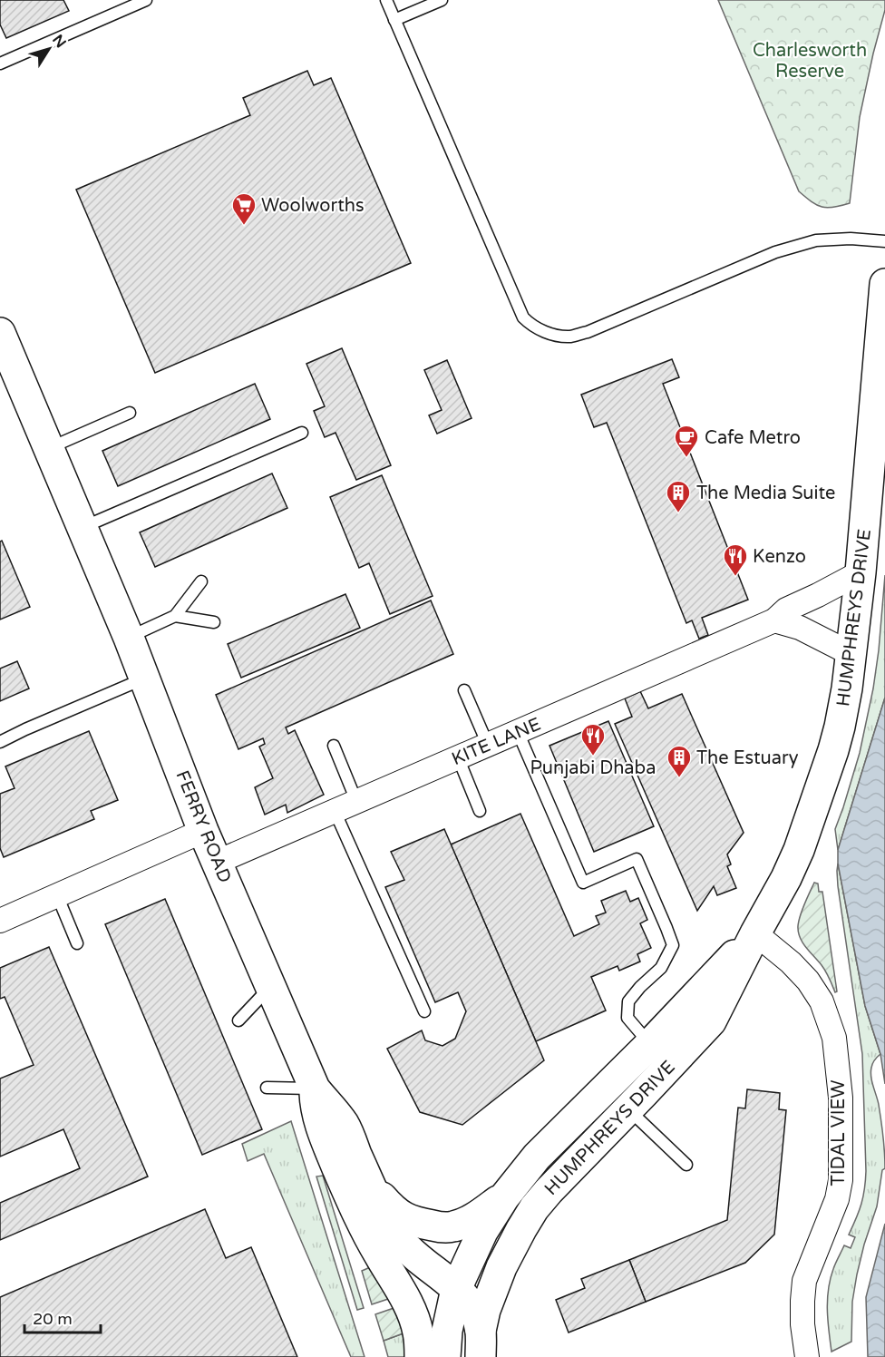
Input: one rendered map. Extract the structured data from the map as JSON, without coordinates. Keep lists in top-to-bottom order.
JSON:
{
  "streets": {
    "main road": ["HUMPHREYS DRIVE", "FERRY ROAD"],
    "street": ["KITE LANE", "TIDAL VIEW"]
  },
  "crossings": [
    ["HUMPHREYS DRIVE", "KITE LANE"],
    ["HUMPHREYS DRIVE", "FERRY ROAD"],
    ["HUMPHREYS DRIVE", "TIDAL VIEW"],
    ["KITE LANE", "FERRY ROAD"]
  ],
  "parks": ["Charlesworth Reserve"],
  "places": {
    "supermarket": ["Woolworths"],
    "cafe": ["Cafe Metro"],
    "building": ["The Media Suite", "The Estuary"],
    "restaurant": ["Kenzo", "Punjabi Dhaba"]
  },
  "scale_bar": "20 m",
  "north": "top right"
}
